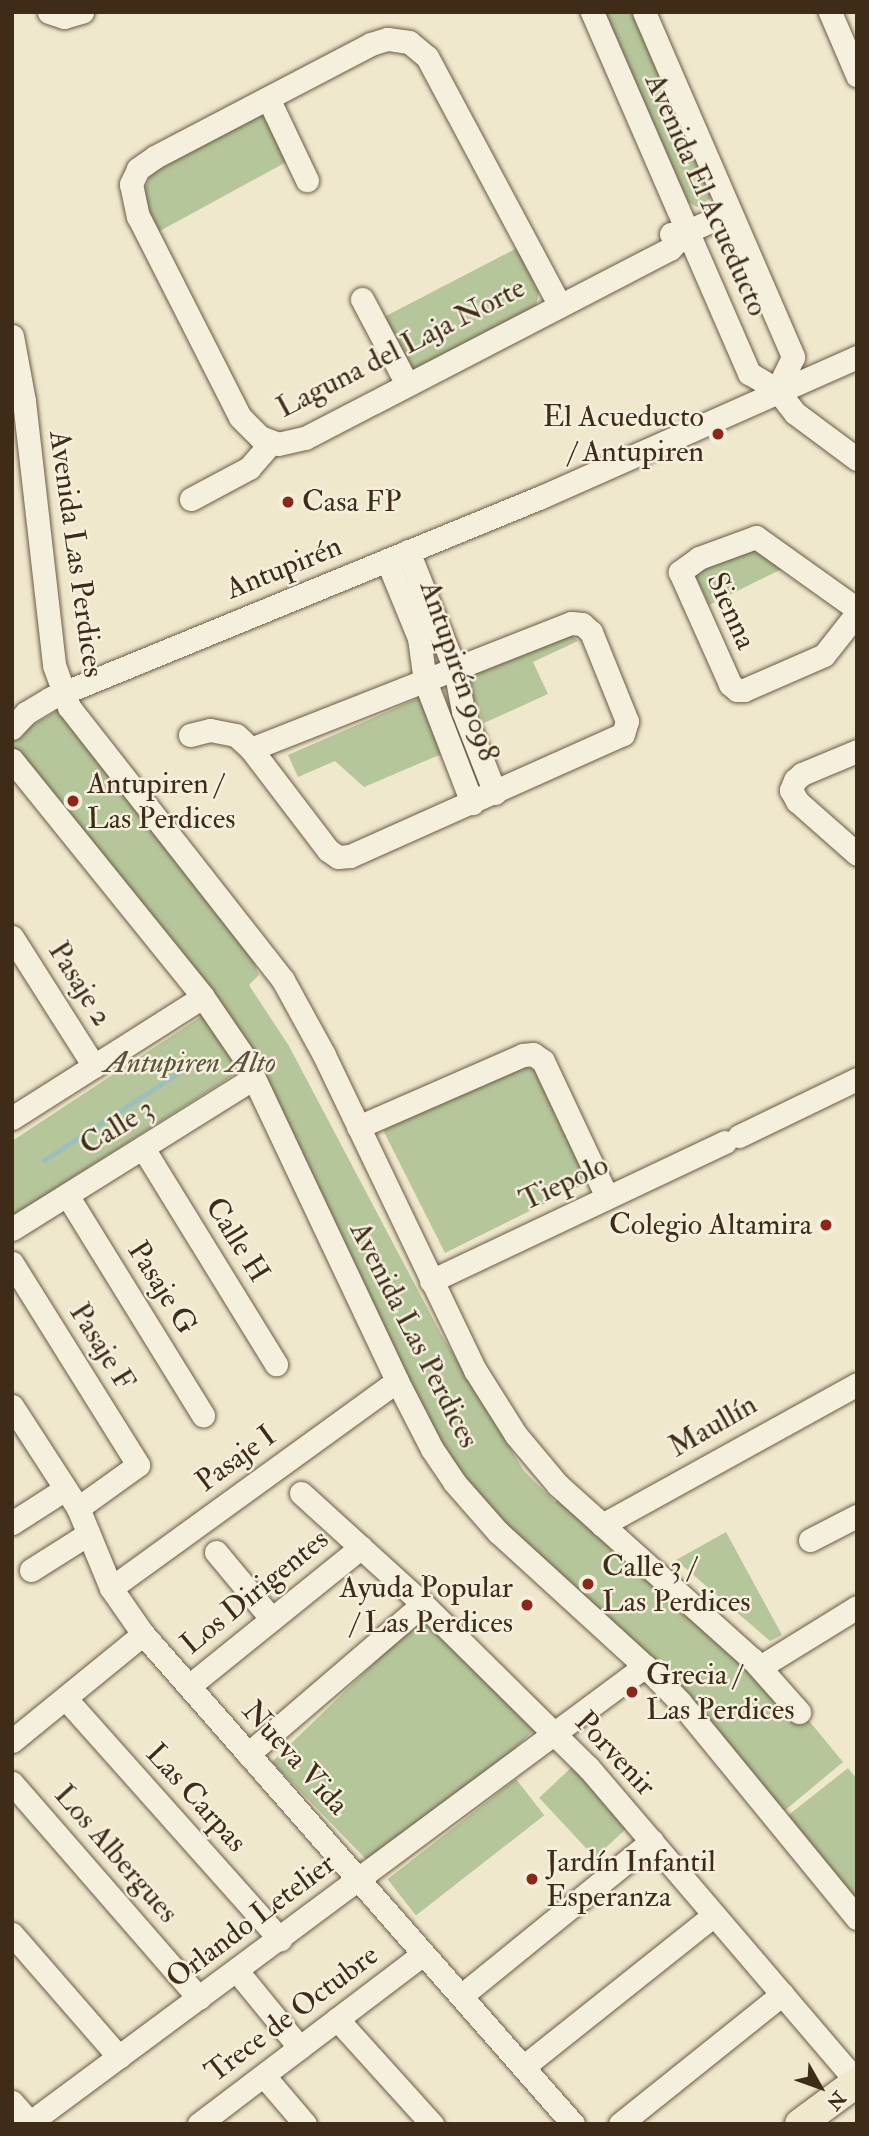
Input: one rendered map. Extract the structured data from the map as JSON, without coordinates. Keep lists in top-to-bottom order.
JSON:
{
  "streets": {
    "street": [
      "Avenida El Acueducto",
      "Laguna del Laja Norte",
      "Avenida Las Perdices",
      "Antupirén",
      "Sienna",
      "Antupirén 9098",
      "Pasaje 2",
      "Calle 3",
      "Tiepolo",
      "Calle H",
      "Pasaje G",
      "Pasaje F",
      "Maullín",
      "Pasaje I",
      "Los Dirigentes",
      "Porvenir",
      "Nueva Vida",
      "Las Carpas",
      "Los Albergues",
      "Orlando Letelier",
      "Trece de Octubre"
    ]
  },
  "crossings": [
    ["Avenida El Acueducto", "Laguna del Laja Norte"],
    ["Avenida El Acueducto", "Antupirén"],
    ["Avenida Las Perdices", "Antupirén"],
    ["Avenida Las Perdices", "Calle 3"],
    ["Avenida Las Perdices", "Tiepolo"],
    ["Avenida Las Perdices", "Maullín"],
    ["Avenida Las Perdices", "Pasaje I"],
    ["Avenida Las Perdices", "Orlando Letelier"],
    ["Antupirén", "Antupirén 9098"],
    ["Calle 3", "Calle H"],
    ["Calle 3", "Pasaje G"],
    ["Pasaje F", "Nueva Vida"],
    ["Pasaje I", "Nueva Vida"],
    ["Los Dirigentes", "Porvenir"],
    ["Los Dirigentes", "Nueva Vida"],
    ["Porvenir", "Orlando Letelier"],
    ["Nueva Vida", "Orlando Letelier"],
    ["Nueva Vida", "Trece de Octubre"],
    ["Las Carpas", "Orlando Letelier"],
    ["Los Albergues", "Orlando Letelier"]
  ],
  "parks": ["Antupiren Alto"],
  "places": [
    "El Acueducto / Antupiren",
    "Casa FP",
    "Antupiren / Las Perdices",
    "Colegio Altamira",
    "Calle 3 / Las Perdices",
    "Ayuda Popular / Las Perdices",
    "Grecia / Las Perdices",
    "Jardín Infantil Esperanza"
  ],
  "north": "bottom right"
}
